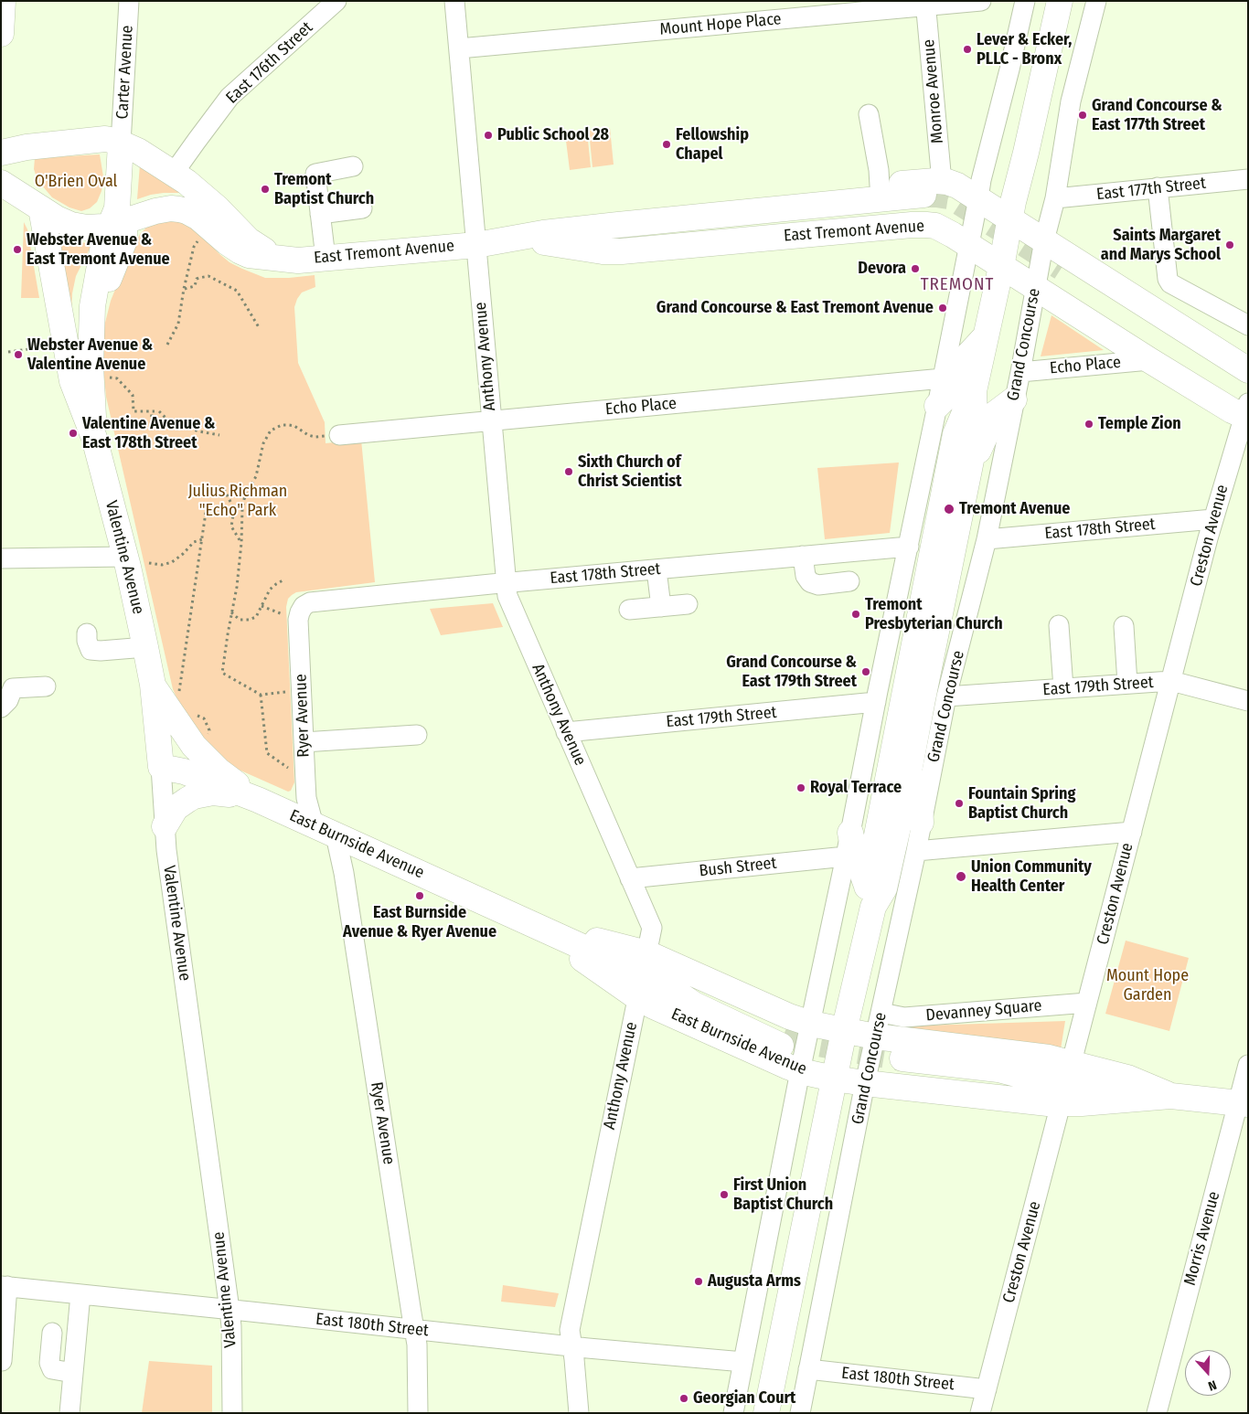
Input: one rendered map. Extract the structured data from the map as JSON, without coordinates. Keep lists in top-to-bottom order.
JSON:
{
  "streets": {
    "main road": [
      "East Tremont Avenue",
      "Grand Concourse",
      "Valentine Avenue",
      "East Burnside Avenue"
    ],
    "street": [
      "Mount Hope Place",
      "East 176th Street",
      "Carter Avenue",
      "Monroe Avenue",
      "East 177th Street",
      "Anthony Avenue",
      "Echo Place",
      "East 178th Street",
      "Creston Avenue",
      "East 179th Street",
      "Ryer Avenue",
      "Bush Street",
      "Devanney Square",
      "Morris Avenue",
      "East 180th Street"
    ]
  },
  "crossings": [
    ["Mount Hope Place", "Monroe Avenue"],
    ["Mount Hope Place", "Anthony Avenue"],
    ["East 176th Street", "East Tremont Avenue"],
    ["Carter Avenue", "East Tremont Avenue"],
    ["Carter Avenue", "Valentine Avenue"],
    ["Monroe Avenue", "East Tremont Avenue"],
    ["East 177th Street", "Grand Concourse"],
    ["East Tremont Avenue", "Grand Concourse"],
    ["East Tremont Avenue", "Anthony Avenue"],
    ["East Tremont Avenue", "Echo Place"],
    ["East Tremont Avenue", "Creston Avenue"],
    ["East Tremont Avenue", "Valentine Avenue"],
    ["Grand Concourse", "Echo Place"],
    ["Grand Concourse", "East 178th Street"],
    ["Grand Concourse", "East 179th Street"],
    ["Grand Concourse", "East Burnside Avenue"],
    ["Grand Concourse", "Devanney Square"],
    ["Grand Concourse", "East 180th Street"],
    ["Anthony Avenue", "Echo Place"],
    ["Anthony Avenue", "East 178th Street"],
    ["Anthony Avenue", "East 179th Street"],
    ["Anthony Avenue", "East Burnside Avenue"],
    ["Anthony Avenue", "Bush Street"],
    ["Anthony Avenue", "East 180th Street"],
    ["East 178th Street", "Creston Avenue"],
    ["East 178th Street", "Ryer Avenue"],
    ["Creston Avenue", "East 179th Street"],
    ["Creston Avenue", "East Burnside Avenue"],
    ["Creston Avenue", "Devanney Square"],
    ["Creston Avenue", "East 180th Street"],
    ["Valentine Avenue", "East Burnside Avenue"],
    ["Valentine Avenue", "East 180th Street"],
    ["Ryer Avenue", "East Burnside Avenue"],
    ["Ryer Avenue", "East 180th Street"],
    ["East Burnside Avenue", "Morris Avenue"]
  ],
  "districts": ["TREMONT"],
  "parks": ["O'Brien Oval", "Julius Richman \"Echo\" Park", "Mount Hope Garden"],
  "places": [
    "Lever & Ecker, PLLC - Bronx",
    "Grand Concourse & East 177th Street",
    "Public School 28",
    "Fellowship Chapel",
    "Tremont Baptist Church",
    "Saints Margaret and Marys School",
    "Webster Avenue & East Tremont Avenue",
    "Devora",
    "Grand Concourse & East Tremont Avenue",
    "Webster Avenue & Valentine Avenue",
    "Temple Zion",
    "Valentine Avenue & East 178th Street",
    "Sixth Church of Christ Scientist",
    "Tremont Avenue",
    "Tremont Presbyterian Church",
    "Grand Concourse & East 179th Street",
    "Royal Terrace",
    "Fountain Spring Baptist Church",
    "Union Community Health Center",
    "East Burnside Avenue & Ryer Avenue",
    "First Union Baptist Church",
    "Augusta Arms",
    "Georgian Court"
  ],
  "north": "bottom"
}
